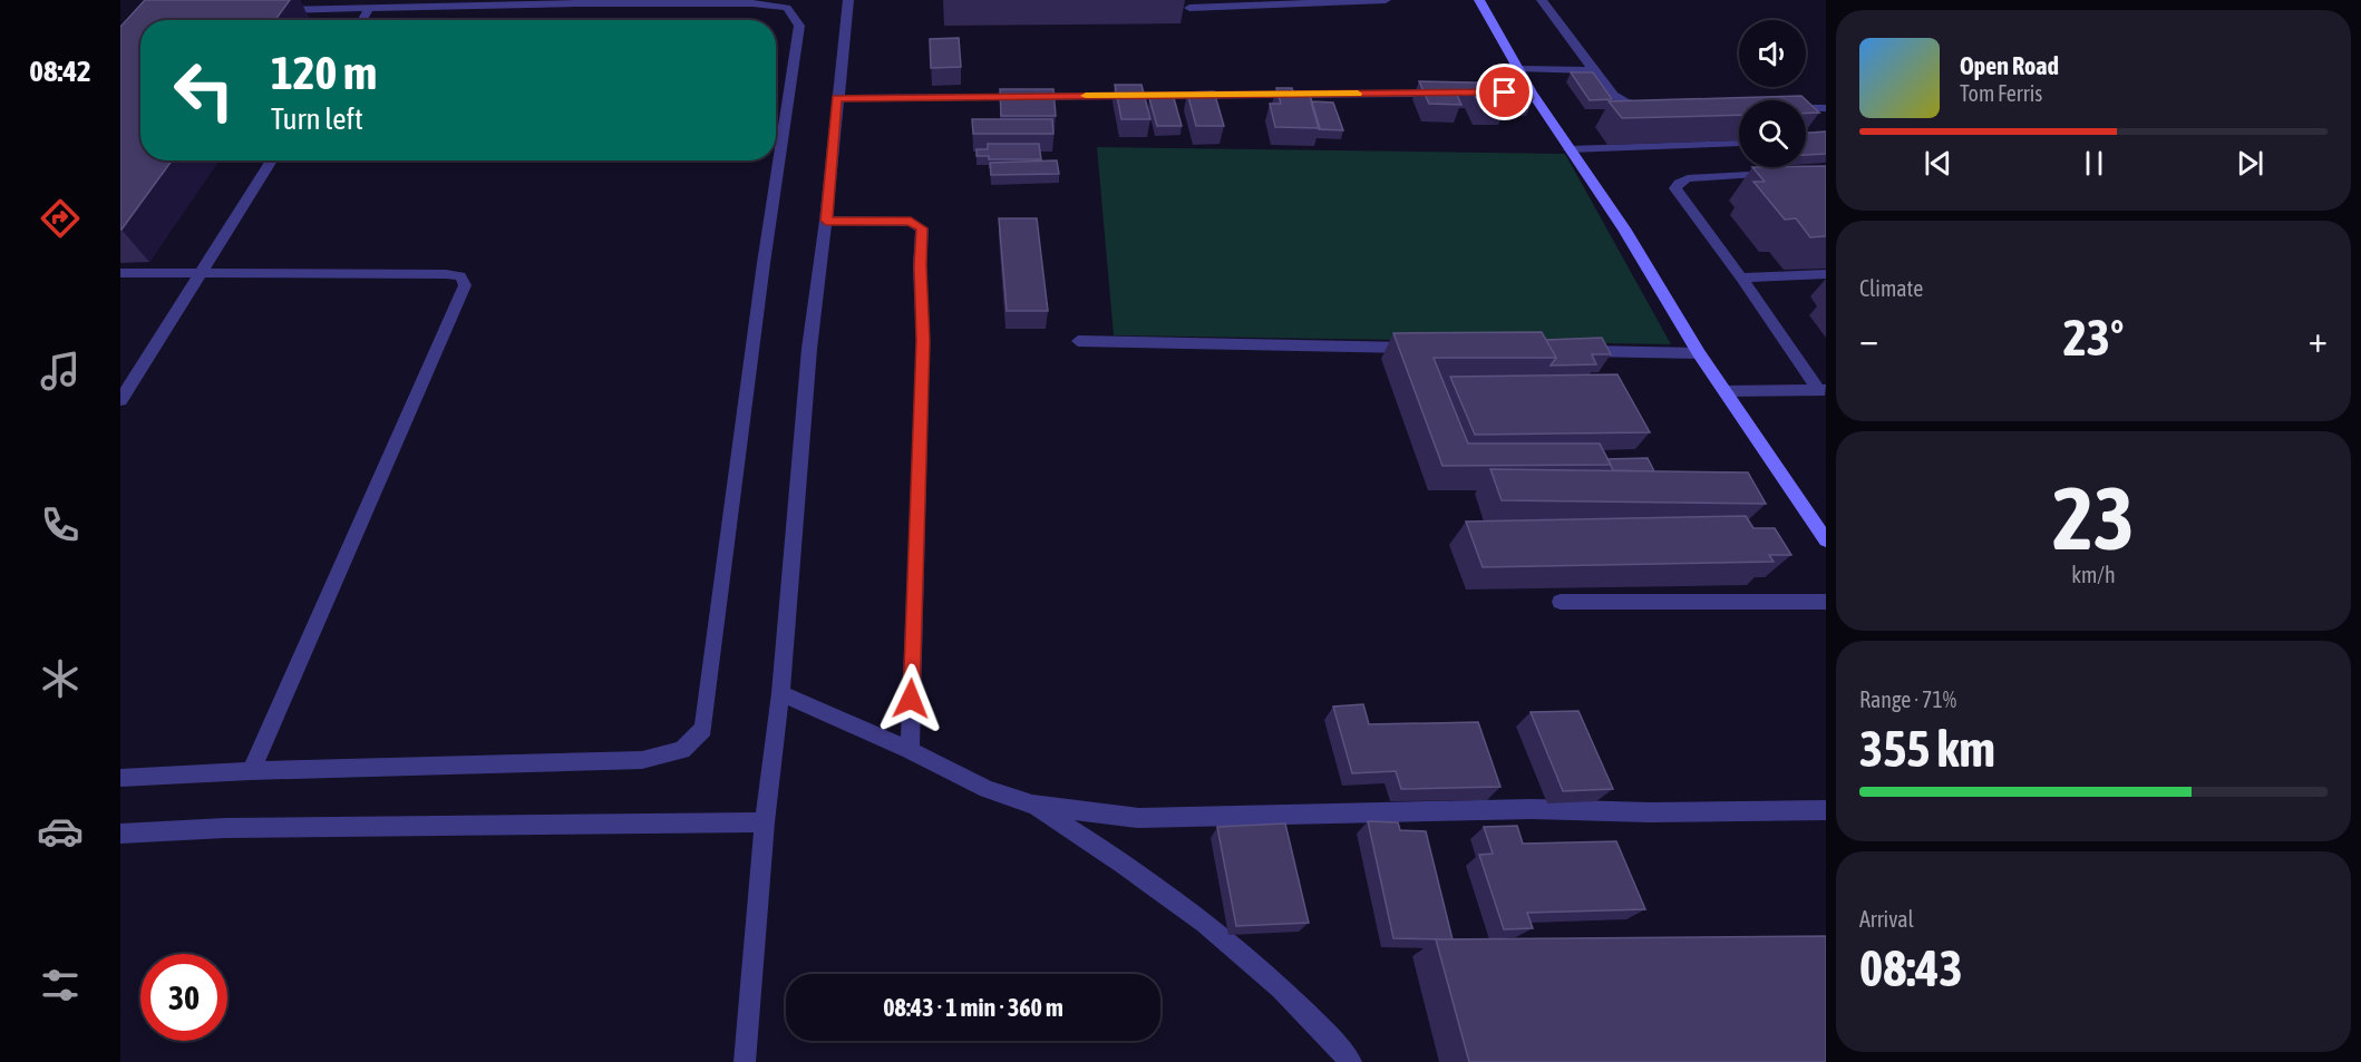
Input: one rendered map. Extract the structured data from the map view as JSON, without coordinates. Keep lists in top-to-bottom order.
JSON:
{
  "page": {
    "tabs": "08:42",
    "turn": ["120 m", "Turn left"],
    "song": ["Open Road", "Tom Ferris"],
    "tile": [
      "Climate",
      ["23", "km/h"],
      ["Range · 71%", "355 km"],
      ["Arrival", "08:43"]
    ],
    "heat": ["−", "23°", "+"],
    "limit": "30",
    "trip": "08:43 · 1 min · 360 m"
  }
}
